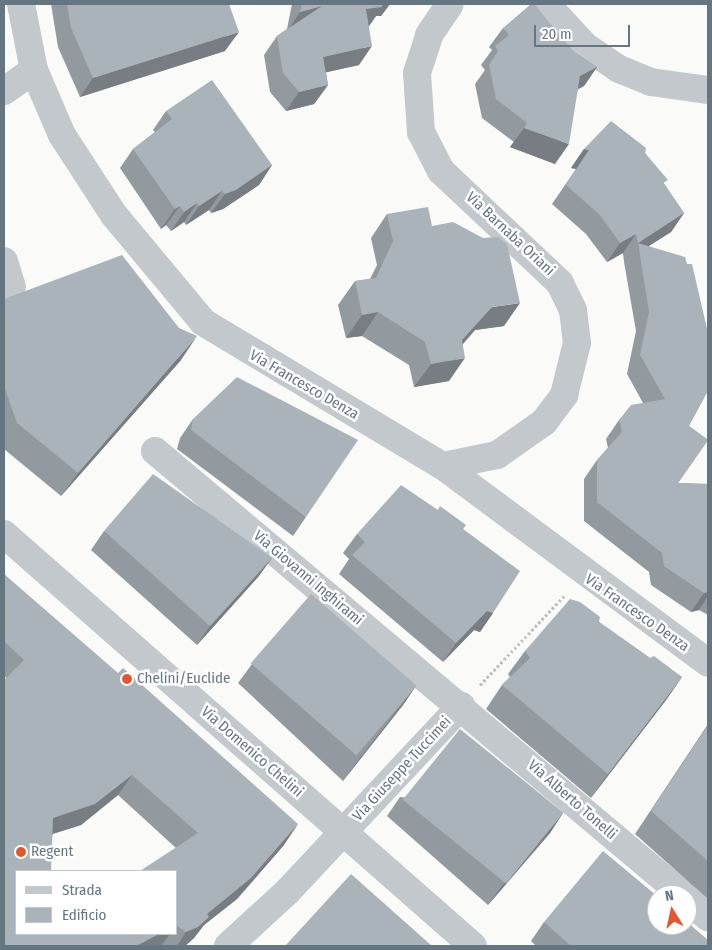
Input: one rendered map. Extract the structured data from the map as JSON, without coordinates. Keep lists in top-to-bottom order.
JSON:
{
  "streets": {
    "street": [
      "Via Barnaba Oriani",
      "Via Francesco Denza",
      "Via Giovanni Inghirami",
      "Via Domenico Chelini",
      "Via Giuseppe Tuccimei",
      "Via Alberto Tonelli"
    ]
  },
  "crossings": [
    ["Via Barnaba Oriani", "Via Francesco Denza"],
    ["Via Giovanni Inghirami", "Via Giuseppe Tuccimei"],
    ["Via Giovanni Inghirami", "Via Alberto Tonelli"],
    ["Via Domenico Chelini", "Via Giuseppe Tuccimei"],
    ["Via Giuseppe Tuccimei", "Via Alberto Tonelli"]
  ],
  "places": ["Chelini/Euclide", "Regent"],
  "legend": ["Strada", "Edificio"],
  "scale_bar": "20 m",
  "north": "top"
}
